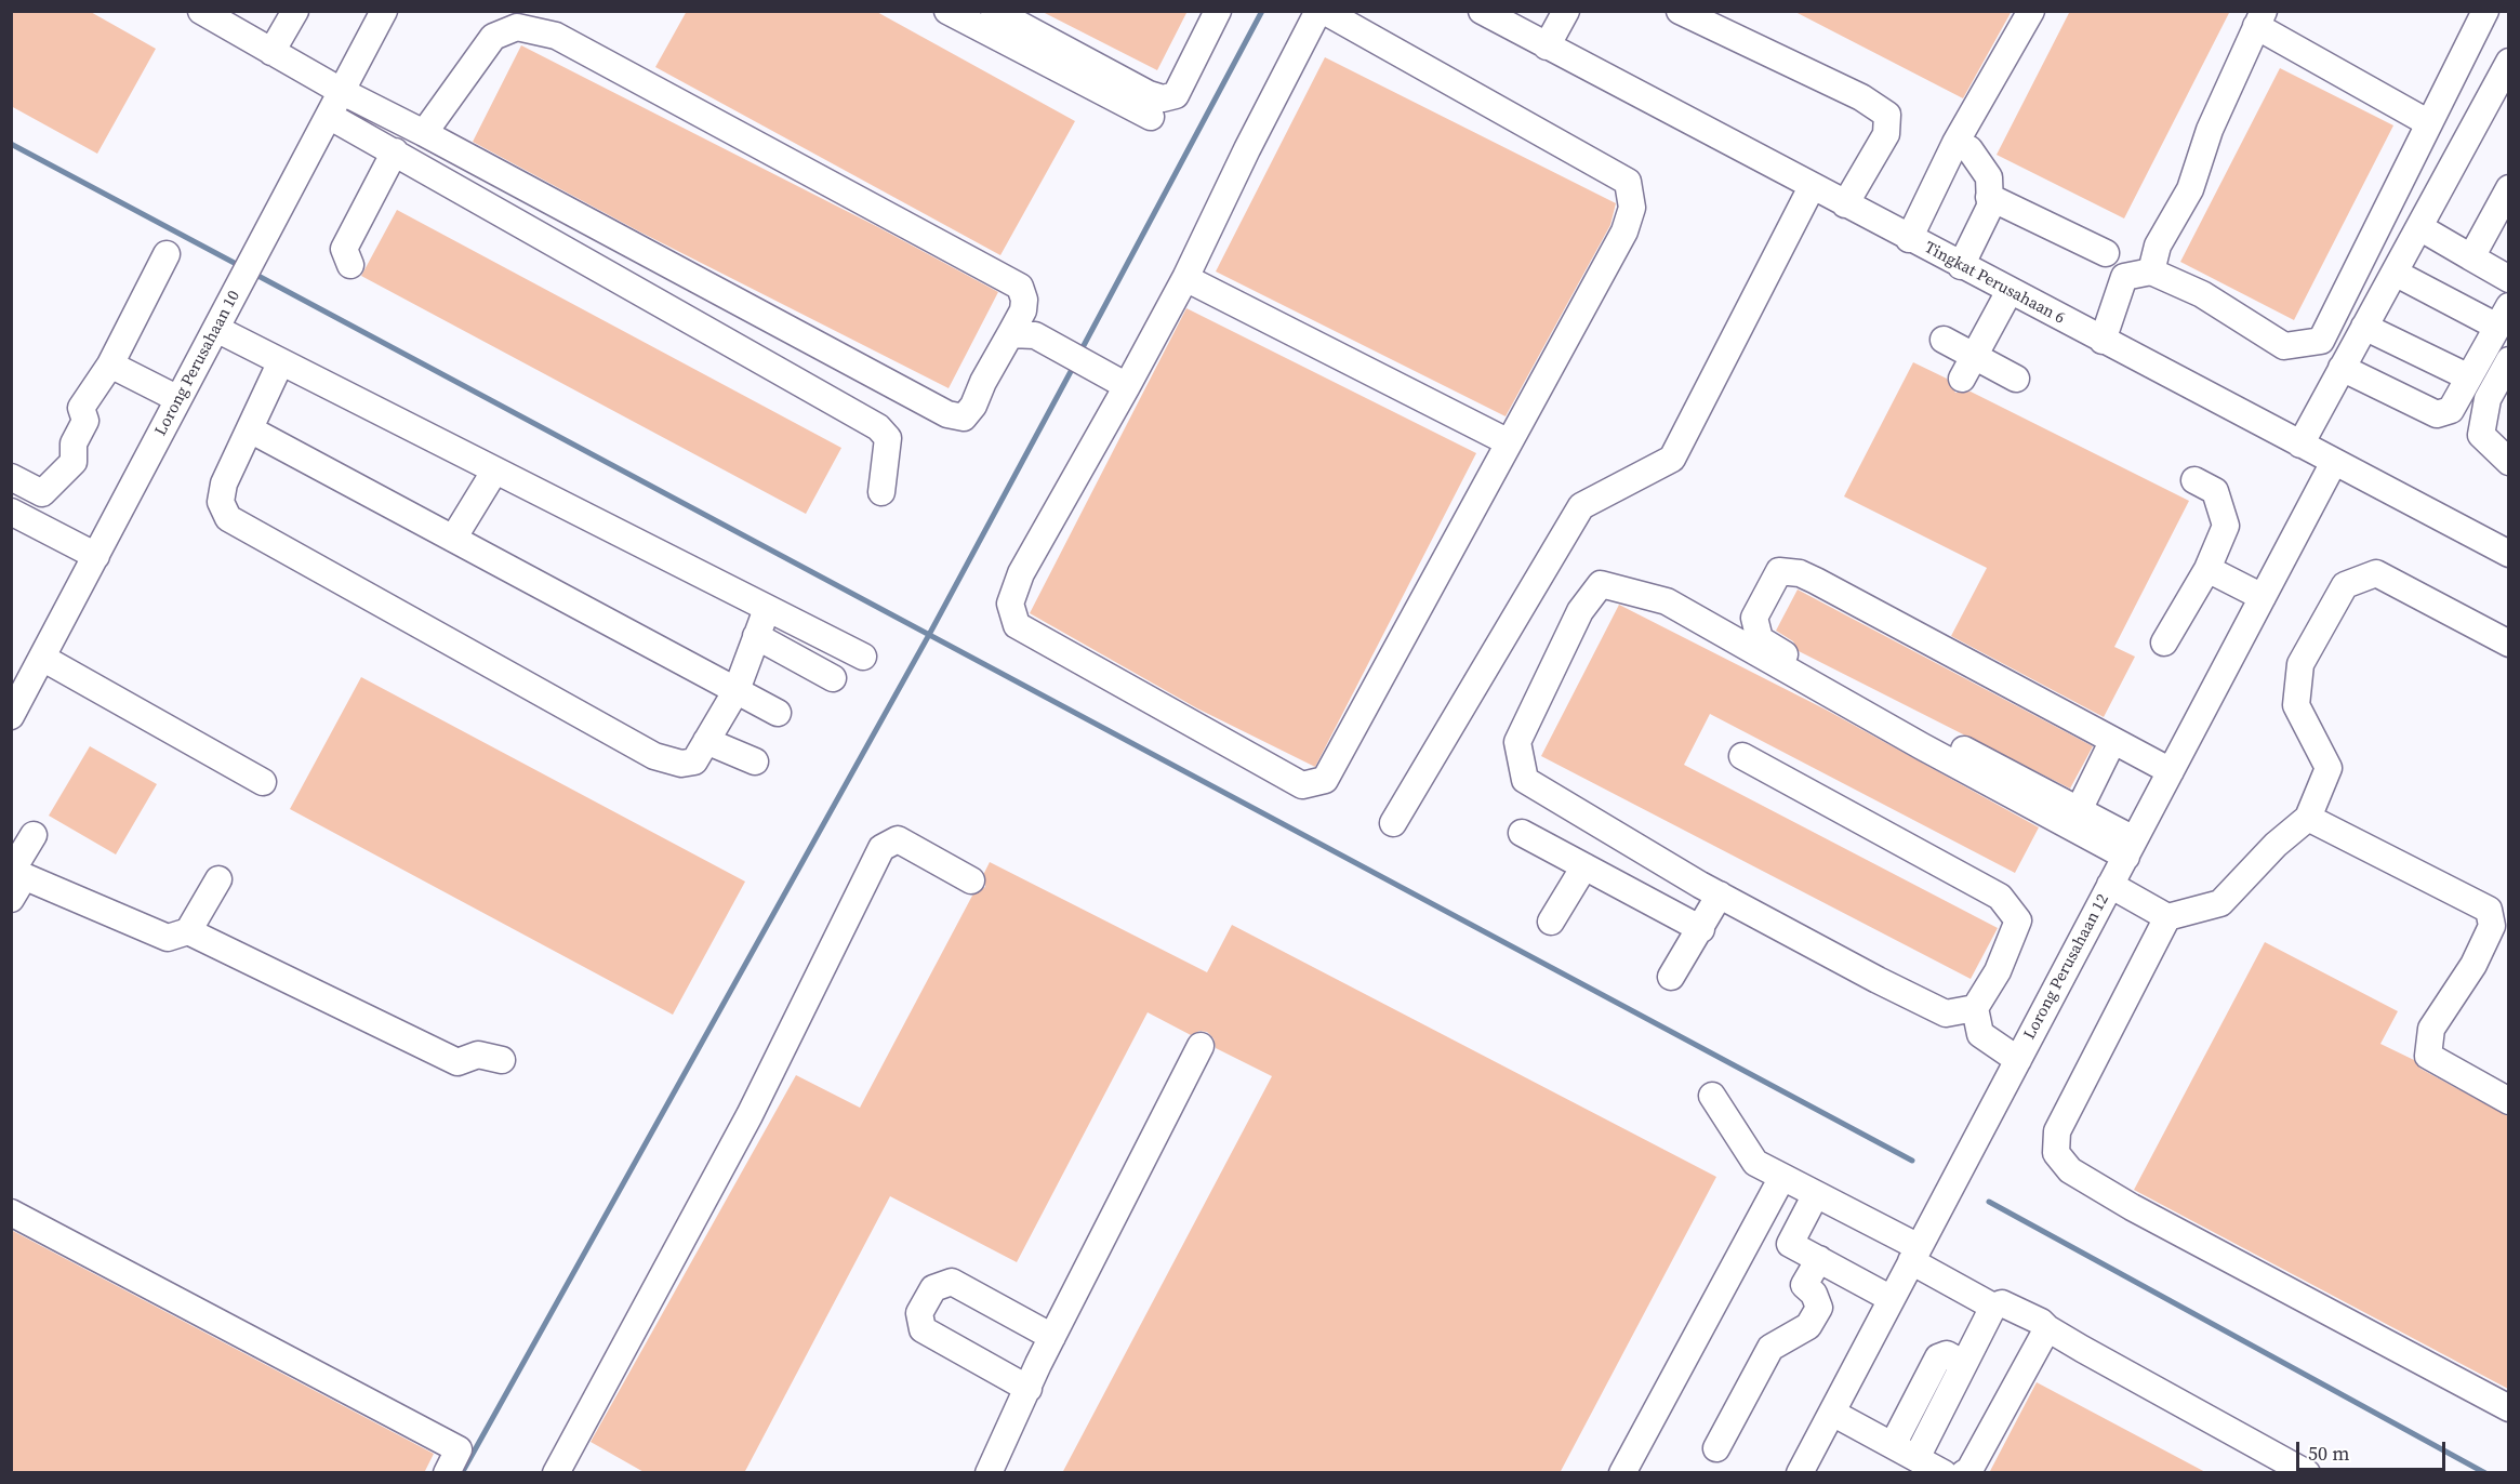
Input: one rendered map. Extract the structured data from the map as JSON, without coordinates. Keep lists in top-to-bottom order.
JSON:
{
  "streets": {
    "street": ["Tingkat Perusahaan 6", "Lorong Perusahaan 10", "Lorong Perusahaan 12"]
  },
  "crossings": [
    ["Tingkat Perusahaan 6", "Lorong Perusahaan 12"]
  ],
  "scale_bar": "50 m"
}
